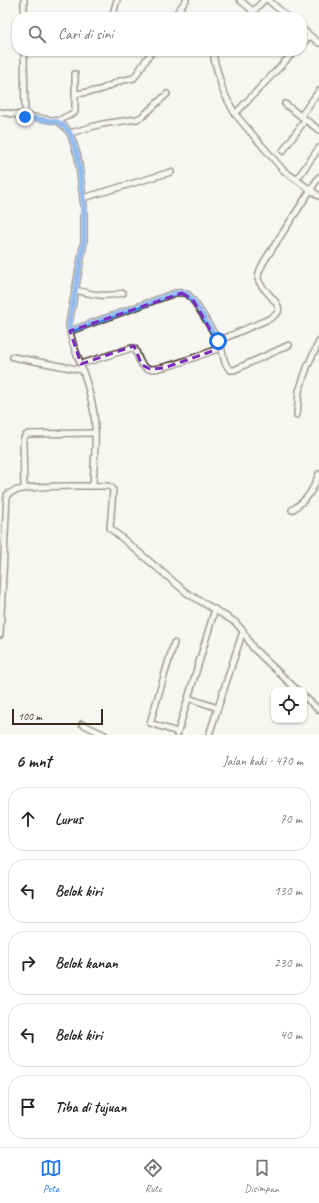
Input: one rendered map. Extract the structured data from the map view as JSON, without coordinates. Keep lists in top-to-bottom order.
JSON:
{
  "scale_bar": "100 m",
  "page": {
    "search": "Cari di sini",
    "scale": "100 m",
    "heading": ["6 mnt", "Jalan kaki · 470 m"],
    "list": [
      ["Lurus", "70 m"],
      ["Belok kiri", "130 m"],
      ["Belok kanan", "230 m"],
      ["Belok kiri", "40 m"],
      "Tiba di tujuan"
    ],
    "nav": ["Peta", "Rute", "Disimpan"]
  }
}
